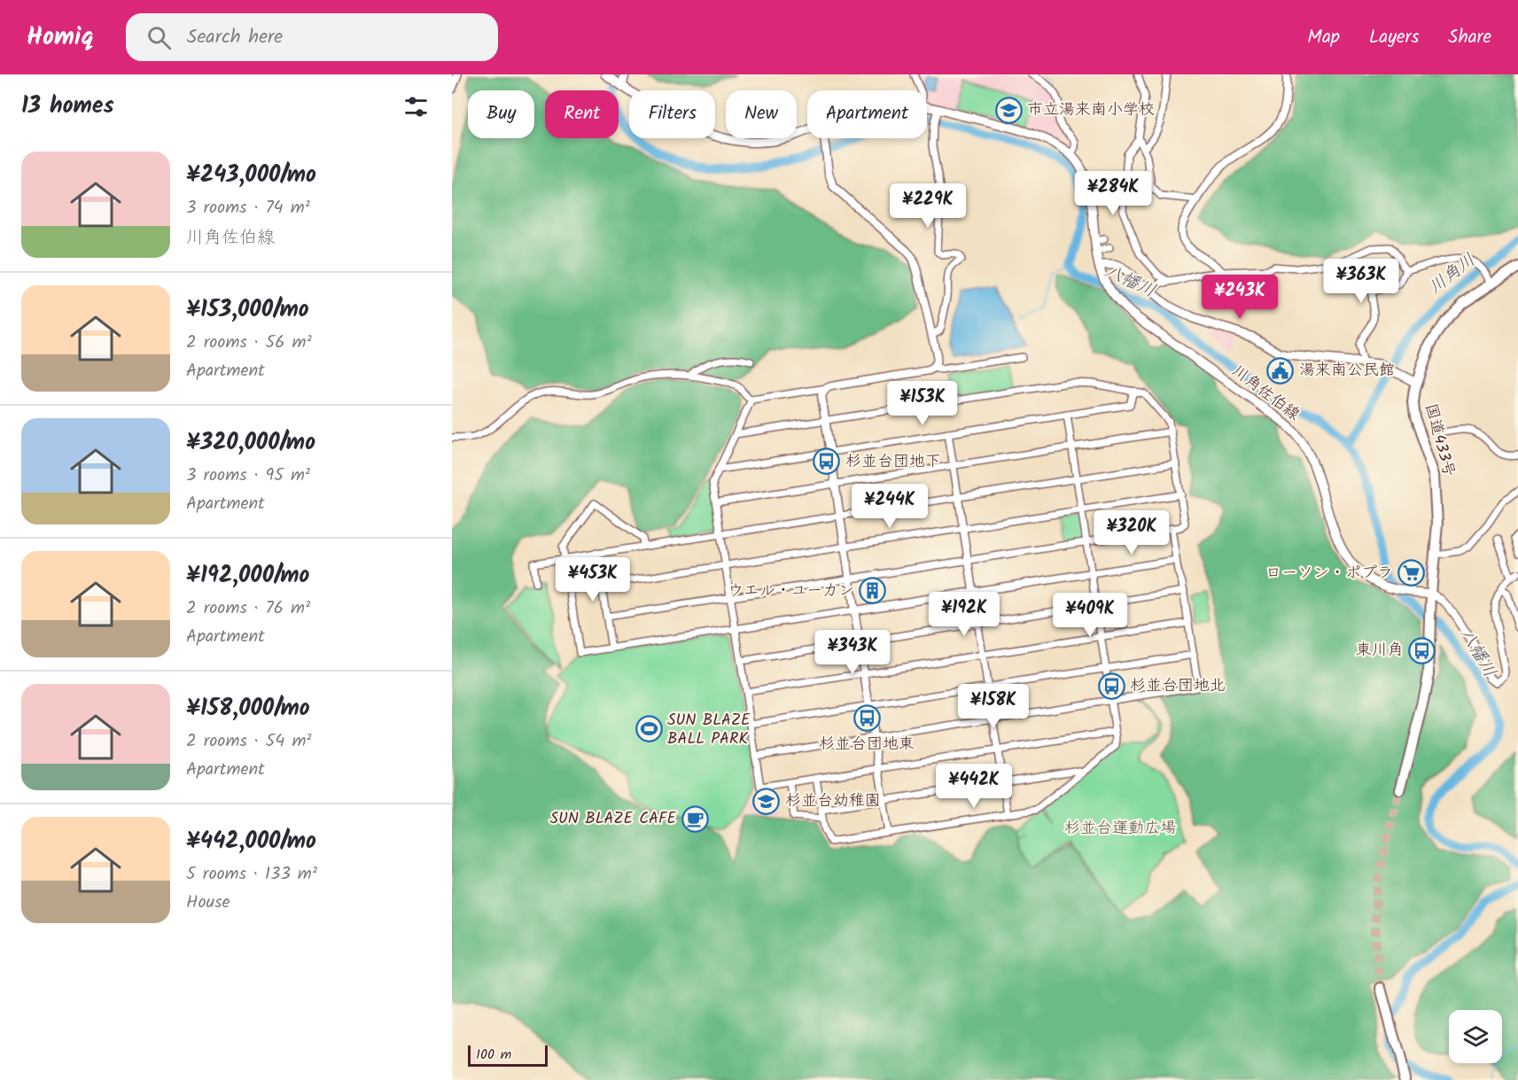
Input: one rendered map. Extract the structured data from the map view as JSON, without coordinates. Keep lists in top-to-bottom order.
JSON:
{
  "streets": {
    "highway": ["国道433号"],
    "main road": ["川角佐伯線"]
  },
  "crossings": [
    ["川角佐伯線", "国道433号"]
  ],
  "water": ["川角川", "八幡川"],
  "parks": ["杉並台運動広場"],
  "places": {
    "school or university": ["市立湯来南小学校", "杉並台幼稚園"],
    "public building": ["湯来南公民館"],
    "bus stop": [
      "杉並台団地下",
      "東川角",
      "杉並台団地北",
      "杉並台団地東"
    ],
    "supermarket": ["ローソン・ポプラ"],
    "building": ["ウエル・ユーカン"],
    "sports": ["SUN BLAZE BALL PARK"],
    "cafe": ["SUN BLAZE CAFE"]
  },
  "scale_bar": "100 m",
  "page": {
    "header": "Homiq",
    "search": "Search here",
    "nav": ["Map", "Layers", "Share"],
    "heading": "13 homes",
    "chip": [
      "Buy",
      "Rent",
      "Filters",
      "New",
      "Apartment"
    ],
    "list": [
      {
        "name": "¥243,000/mo",
        "note": "3 rooms · 74 m² · 川角佐伯線"
      },
      {
        "name": "¥153,000/mo",
        "note": "2 rooms · 56 m² · Apartment"
      },
      {
        "name": "¥320,000/mo",
        "note": "3 rooms · 95 m² · Apartment"
      },
      {
        "name": "¥192,000/mo",
        "note": "2 rooms · 76 m² · Apartment"
      },
      {
        "name": "¥158,000/mo",
        "note": "2 rooms · 54 m² · Apartment"
      },
      {
        "name": "¥442,000/mo",
        "note": "5 rooms · 133 m² · House"
      }
    ],
    "price": [
      "¥284K",
      "¥229K",
      "¥363K",
      "¥243K",
      "¥153K",
      "¥244K",
      "¥320K",
      "¥453K",
      "¥192K",
      "¥409K",
      "¥343K",
      "¥158K",
      "¥442K"
    ],
    "scale": "100 m"
  }
}
